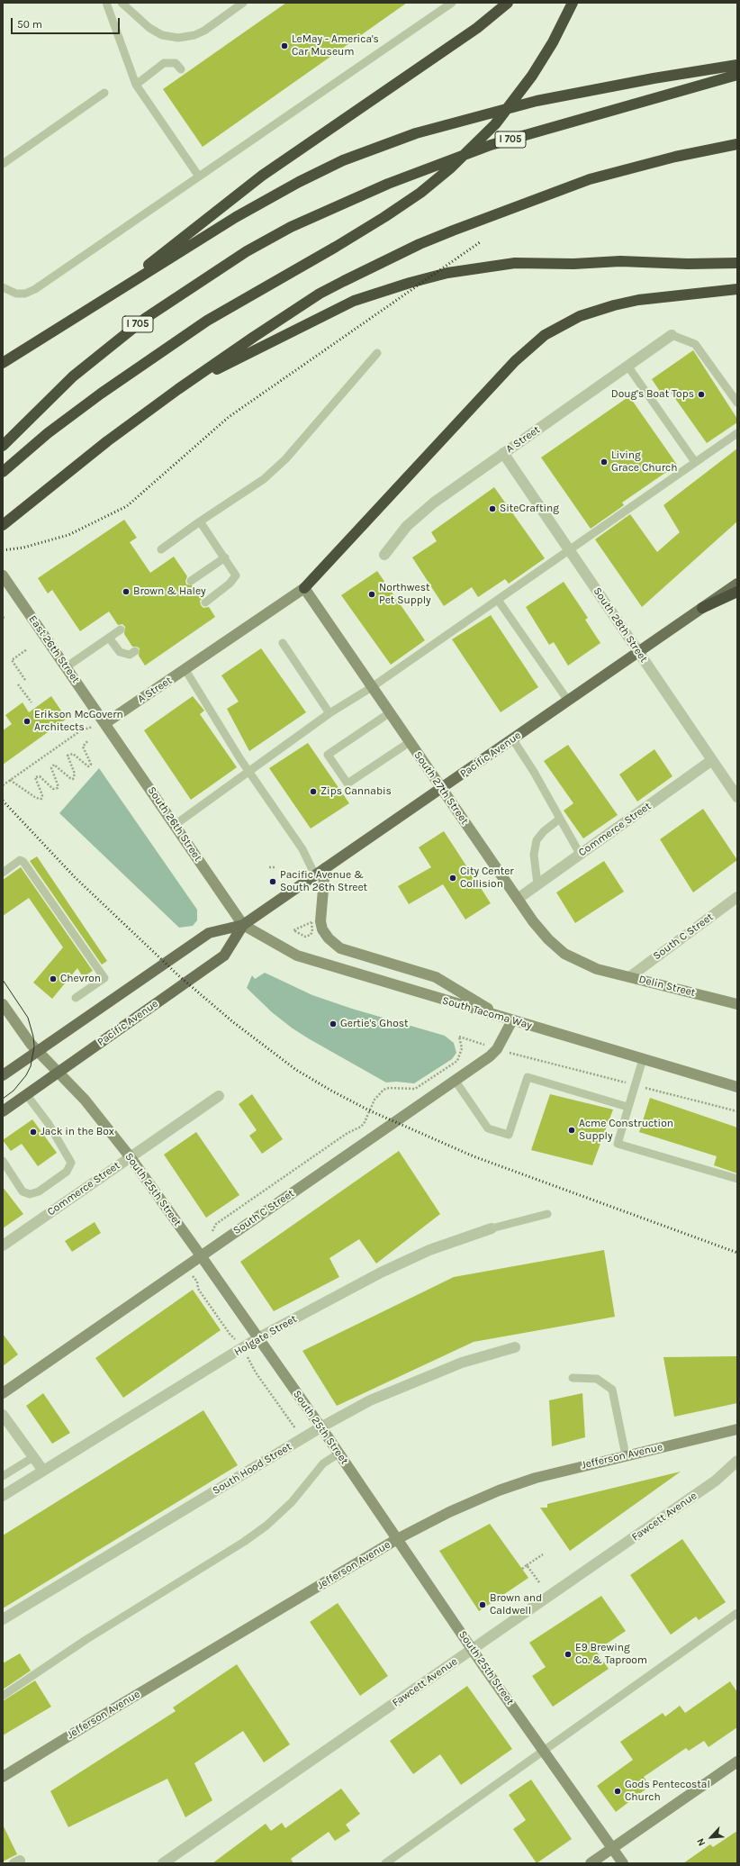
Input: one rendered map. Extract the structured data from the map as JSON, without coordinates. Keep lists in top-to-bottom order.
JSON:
{
  "streets": {
    "highway": ["I 705"],
    "main road": ["Pacific Avenue"],
    "street": [
      "A Street",
      "South 28th Street",
      "East 26th Street",
      "South 27th Street",
      "South 26th Street",
      "Commerce Street",
      "South C Street",
      "Delin Street",
      "South Tacoma Way",
      "South 25th Street",
      "Holgate Street",
      "Jefferson Avenue",
      "South Hood Street",
      "Fawcett Avenue"
    ]
  },
  "crossings": [
    ["A Street", "South 28th Street"],
    ["A Street", "East 26th Street"],
    ["A Street", "South 27th Street"],
    ["A Street", "South 26th Street"],
    ["South 28th Street", "Pacific Avenue"],
    ["South 28th Street", "Commerce Street"],
    ["East 26th Street", "South 26th Street"],
    ["Pacific Avenue", "South 27th Street"],
    ["Pacific Avenue", "South 26th Street"],
    ["Pacific Avenue", "South Tacoma Way"],
    ["Pacific Avenue", "South 25th Street"],
    ["South 27th Street", "Commerce Street"],
    ["South 27th Street", "Delin Street"],
    ["South 26th Street", "South Tacoma Way"],
    ["Commerce Street", "South 25th Street"],
    ["South C Street", "Delin Street"],
    ["South C Street", "South Tacoma Way"],
    ["South C Street", "South 25th Street"],
    ["South 25th Street", "Holgate Street"],
    ["South 25th Street", "Jefferson Avenue"],
    ["South 25th Street", "South Hood Street"],
    ["South 25th Street", "Fawcett Avenue"]
  ],
  "places": [
    "LeMay - America's Car Museum",
    "Doug's Boat Tops",
    "Living Grace Church",
    "SiteCrafting",
    "Brown & Haley",
    "Northwest Pet Supply",
    "Erikson McGovern Architects",
    "Zips Cannabis",
    "City Center Collision",
    "Pacific Avenue & South 26th Street",
    "Chevron",
    "Gertie's Ghost",
    "Acme Construction Supply",
    "Jack in the Box",
    "Brown and Caldwell",
    "E9 Brewing Co. & Taproom",
    "Gods Pentecostal Church"
  ],
  "scale_bar": "50 m",
  "north": "bottom left"
}
